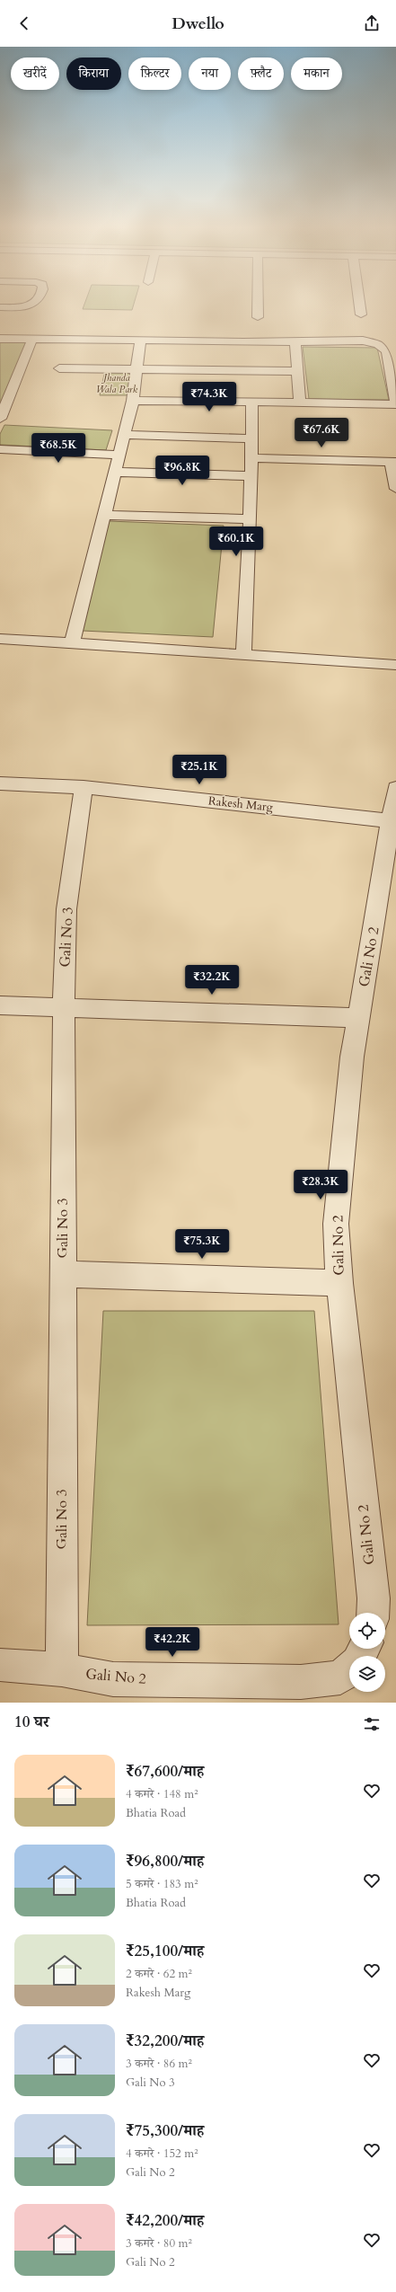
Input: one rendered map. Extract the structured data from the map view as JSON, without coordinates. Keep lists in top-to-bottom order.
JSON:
{
  "streets": {
    "street": ["Rakesh Marg", "Gali No 3", "Gali No 2"]
  },
  "crossings": [
    ["Rakesh Marg", "Gali No 3"],
    ["Rakesh Marg", "Gali No 2"],
    ["Gali No 3", "Gali No 2"]
  ],
  "parks": ["Jhanda Wala Park"],
  "page": {
    "header": "Dwello",
    "chip": [
      "खरीदें",
      "किराया",
      "फ़िल्टर",
      "नया",
      "फ़्लैट",
      "मकान"
    ],
    "price": [
      "₹74.3K",
      "₹67.6K",
      "₹68.5K",
      "₹96.8K",
      "₹60.1K",
      "₹25.1K",
      "₹32.2K",
      "₹28.3K",
      "₹75.3K",
      "₹42.2K"
    ],
    "heading": "10 घर",
    "list": [
      {
        "name": "₹67,600/माह",
        "note": "4 कमरे · 148 m² · Bhatia Road"
      },
      {
        "name": "₹96,800/माह",
        "note": "5 कमरे · 183 m² · Bhatia Road"
      },
      {
        "name": "₹25,100/माह",
        "note": "2 कमरे · 62 m² · Rakesh Marg"
      },
      {
        "name": "₹32,200/माह",
        "note": "3 कमरे · 86 m² · Gali No 3"
      },
      {
        "name": "₹75,300/माह",
        "note": "4 कमरे · 152 m² · Gali No 2"
      },
      {
        "name": "₹42,200/माह",
        "note": "3 कमरे · 80 m² · Gali No 2"
      }
    ]
  }
}
